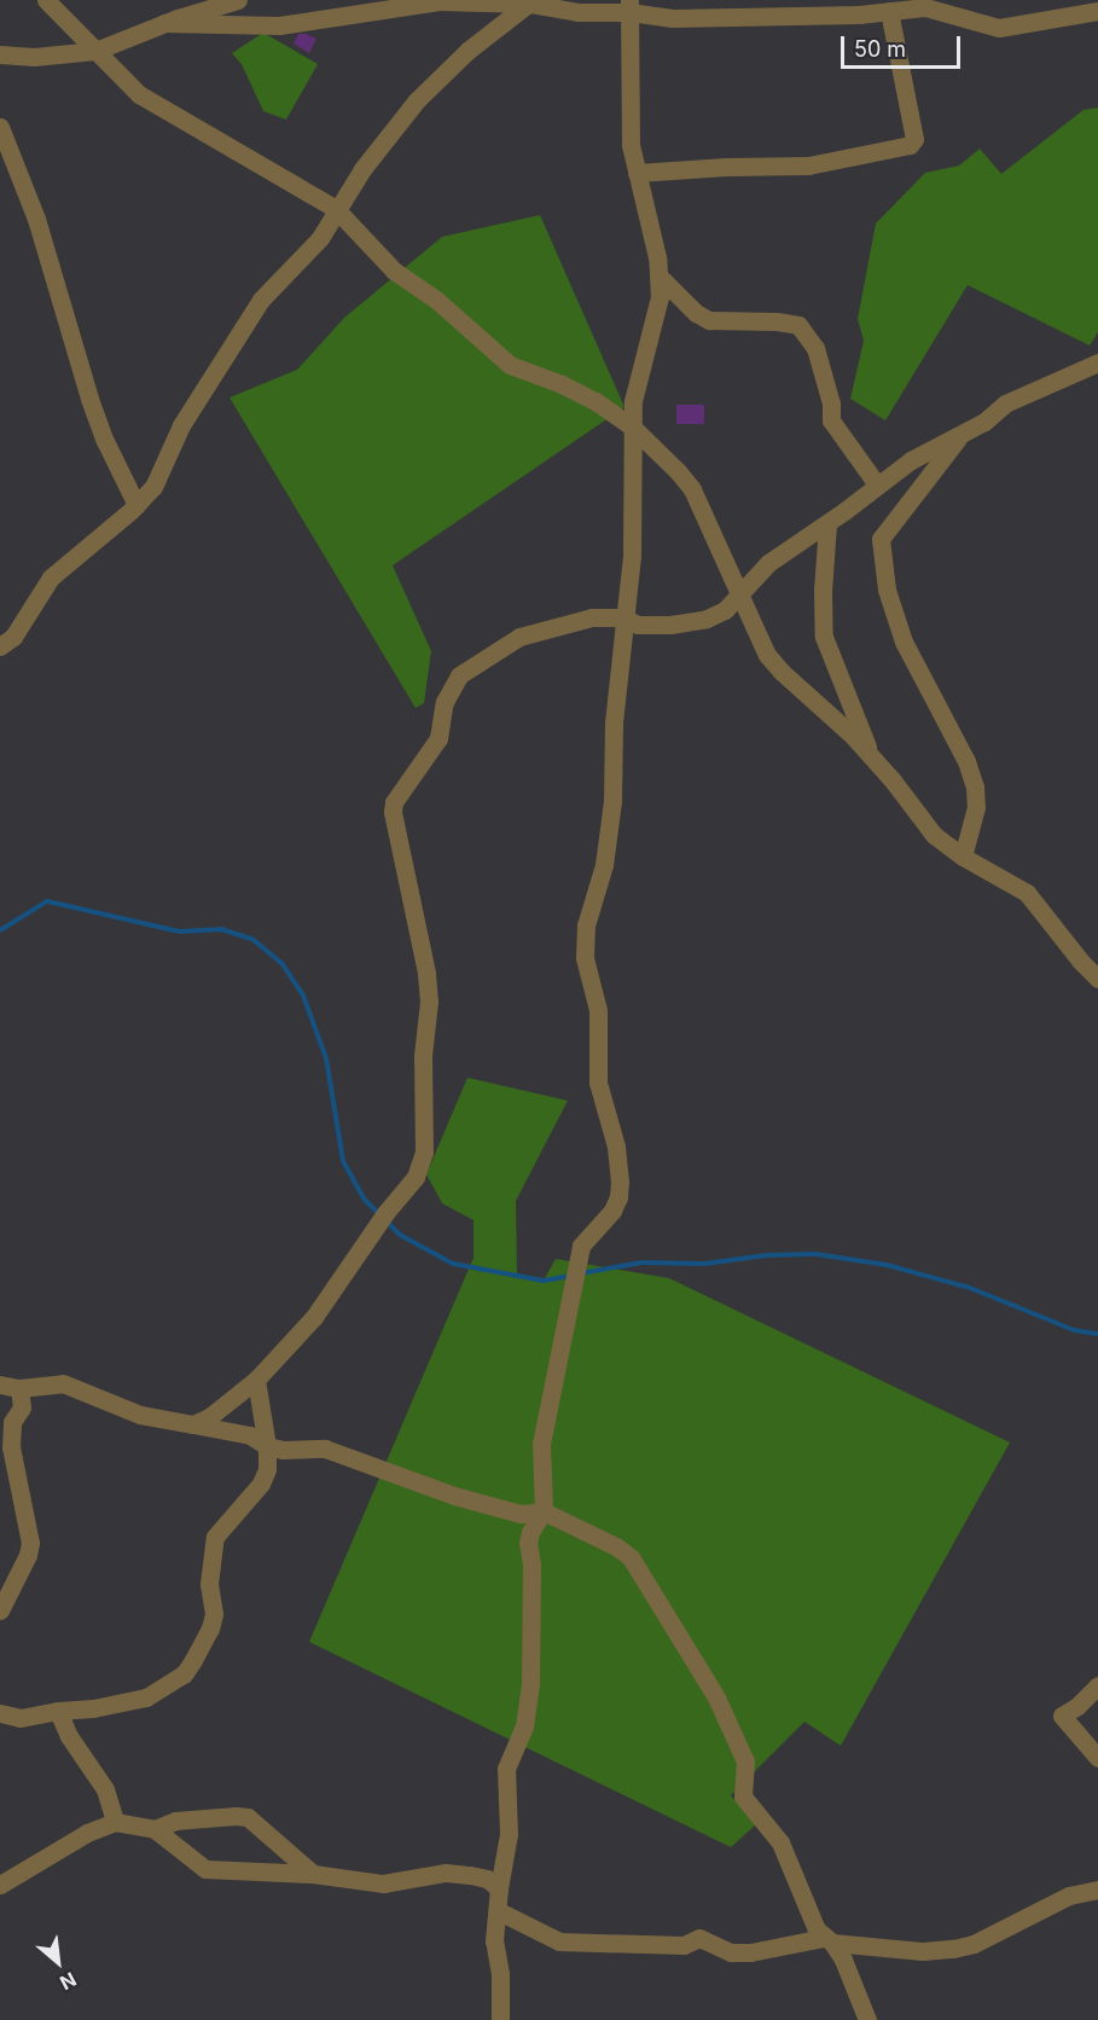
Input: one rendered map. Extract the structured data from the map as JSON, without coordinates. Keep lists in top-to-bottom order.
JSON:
{
  "scale_bar": "50 m",
  "north": "bottom right"
}
